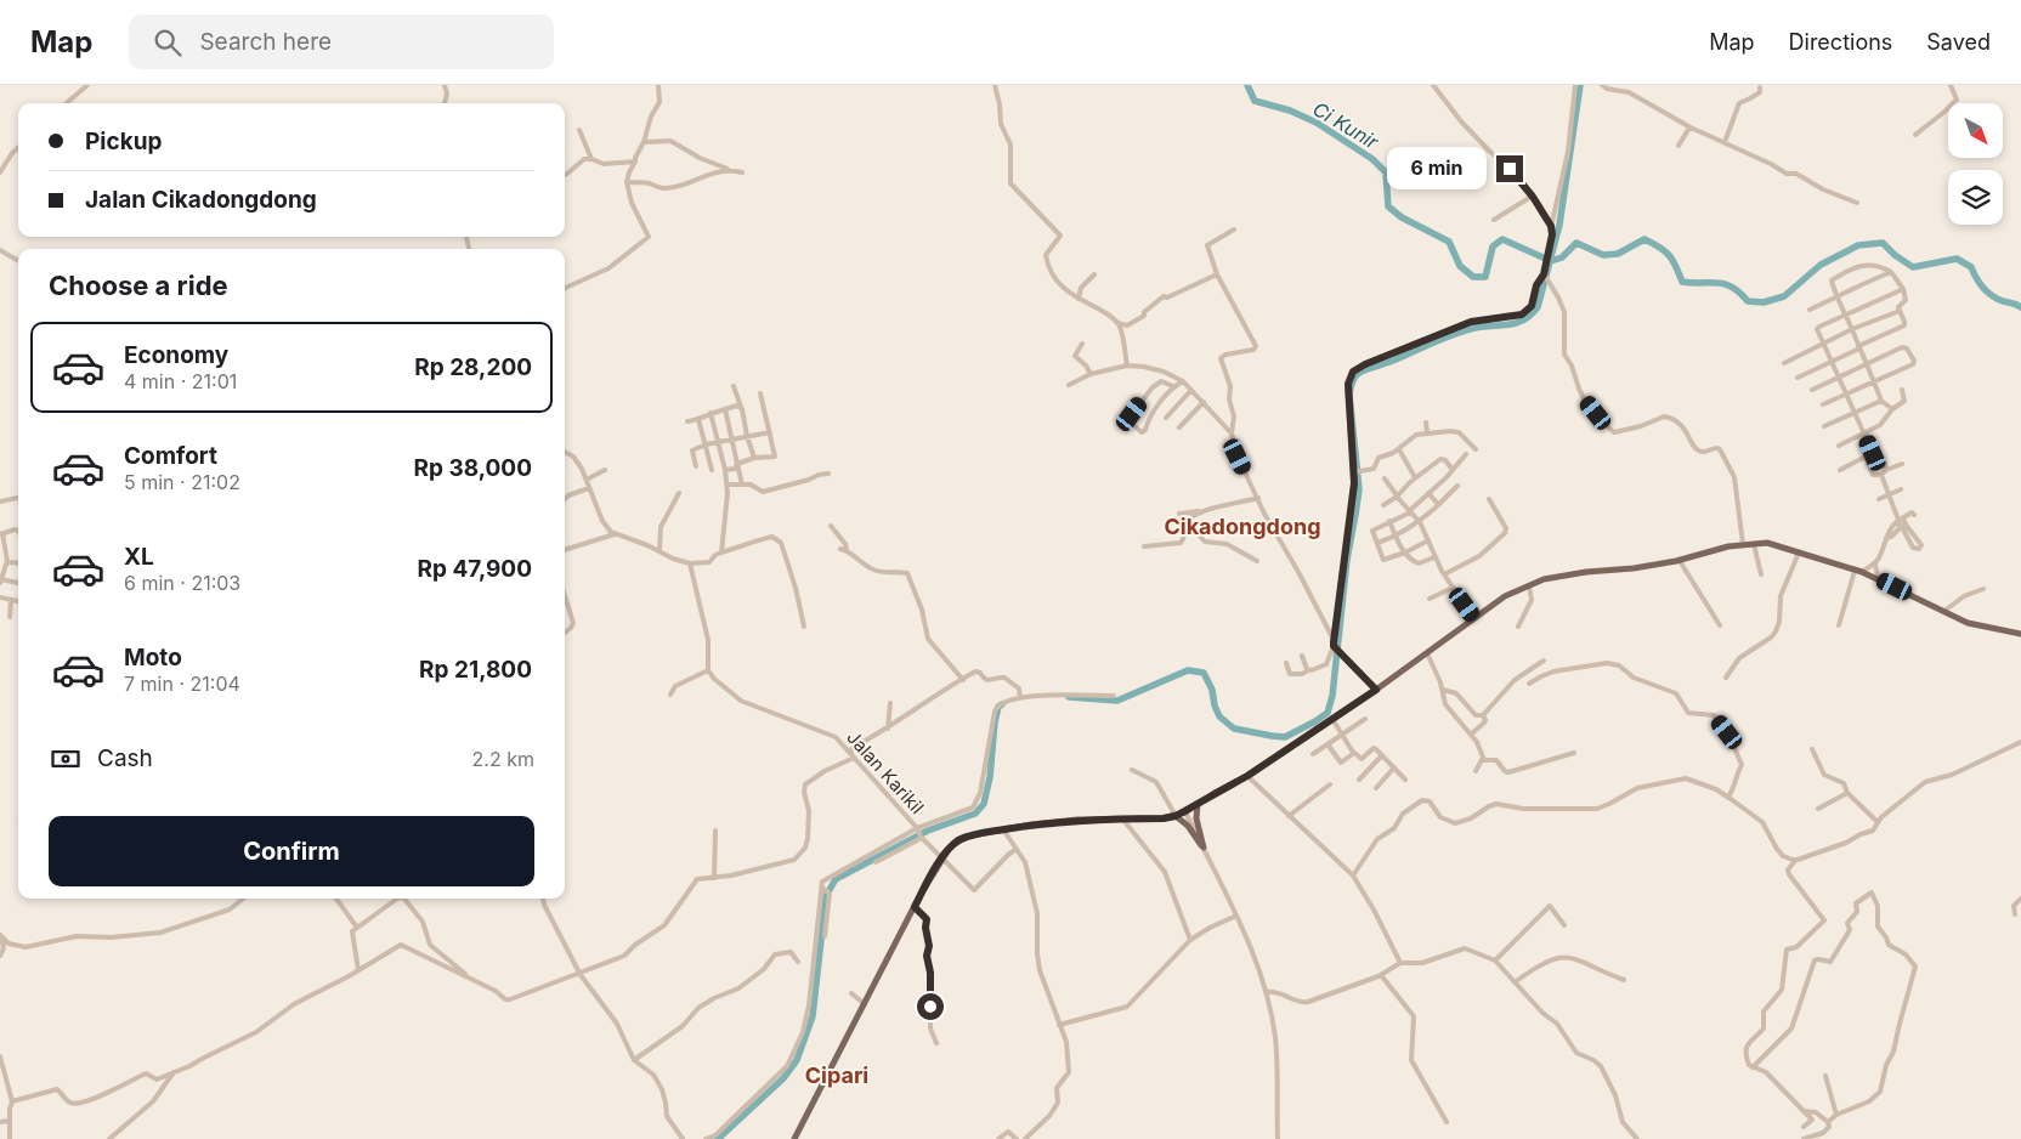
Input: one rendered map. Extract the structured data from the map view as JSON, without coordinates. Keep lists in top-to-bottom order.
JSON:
{
  "streets": {
    "street": ["Jalan Karikil"]
  },
  "districts": ["Cikadongdong", "Cipari"],
  "water": ["Ci Kunir"],
  "north": "bottom right",
  "page": {
    "header": "Map",
    "search": "Search here",
    "nav": ["Map", "Directions", "Saved"],
    "banner": ["Pickup", "Jalan Cikadongdong"],
    "bubble": "6 min",
    "heading": "Choose a ride",
    "list": [
      {
        "name": "Economy",
        "note": "4 min · 21:01",
        "value": "Rp 28,200"
      },
      {
        "name": "Comfort",
        "note": "5 min · 21:02",
        "value": "Rp 38,000"
      },
      {
        "name": "XL",
        "note": "6 min · 21:03",
        "value": "Rp 47,900"
      },
      {
        "name": "Moto",
        "note": "7 min · 21:04",
        "value": "Rp 21,800"
      }
    ],
    "pay": ["Cash", "2.2 km"],
    "buttons": "Confirm"
  }
}
